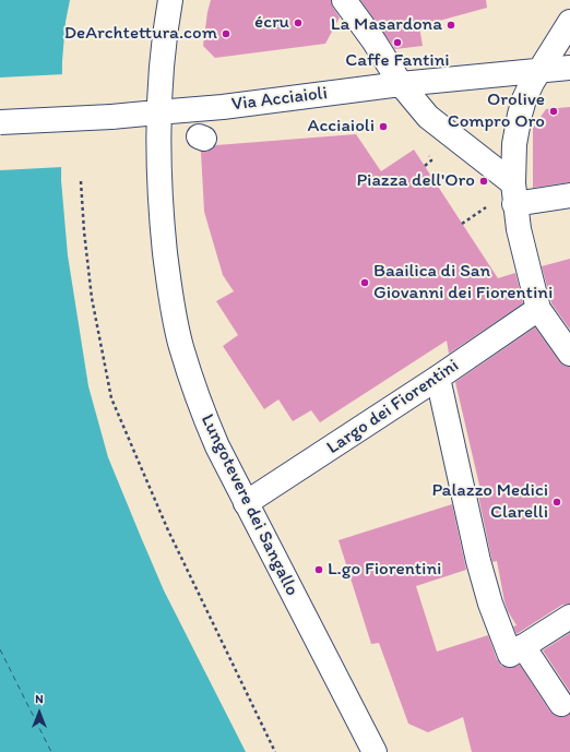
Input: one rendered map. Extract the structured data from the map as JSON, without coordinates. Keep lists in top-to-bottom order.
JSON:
{
  "streets": {
    "street": ["Via Acciaioli", "Largo dei Fiorentini", "Lungotevere dei Sangallo"]
  },
  "crossings": [
    ["Via Acciaioli", "Lungotevere dei Sangallo"],
    ["Largo dei Fiorentini", "Lungotevere dei Sangallo"]
  ],
  "places": [
    "écru",
    "La Masardona",
    "DeArchtettura.com",
    "Caffe Fantini",
    "Orolive Compro Oro",
    "Acciaioli",
    "Piazza dell'Oro",
    "Baailica di San Giovanni dei Fiorentini",
    "Palazzo Medici Clarelli",
    "L.go Fiorentini"
  ],
  "north": "top"
}
